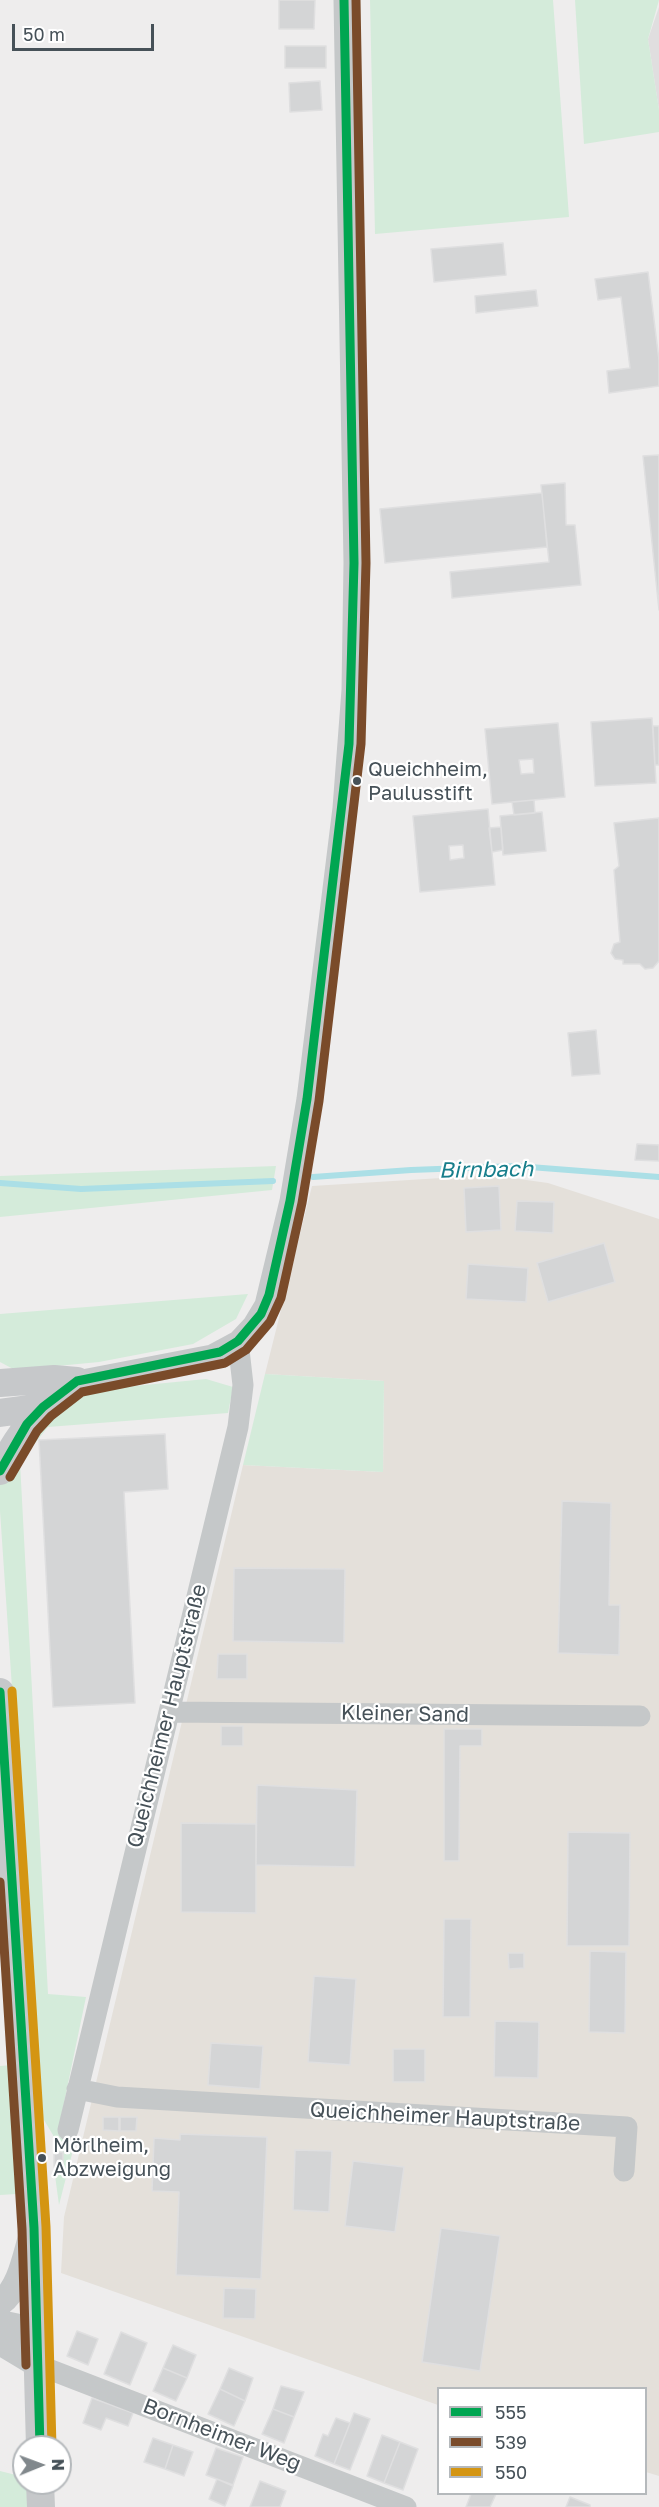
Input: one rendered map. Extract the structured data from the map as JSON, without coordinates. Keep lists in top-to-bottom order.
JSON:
{
  "streets": {
    "street": ["Kleiner Sand", "Queichheimer Hauptstraße", "Bornheimer Weg"]
  },
  "crossings": [
    ["Kleiner Sand", "Queichheimer Hauptstraße"]
  ],
  "water": ["Birnbach"],
  "places": ["Queichheim, Paulusstift", "Mörlheim, Abzweigung"],
  "lines": ["transit line 555", "transit line 539", "transit line 550"],
  "legend": ["555", "539", "550"],
  "scale_bar": "50 m",
  "north": "right"
}
